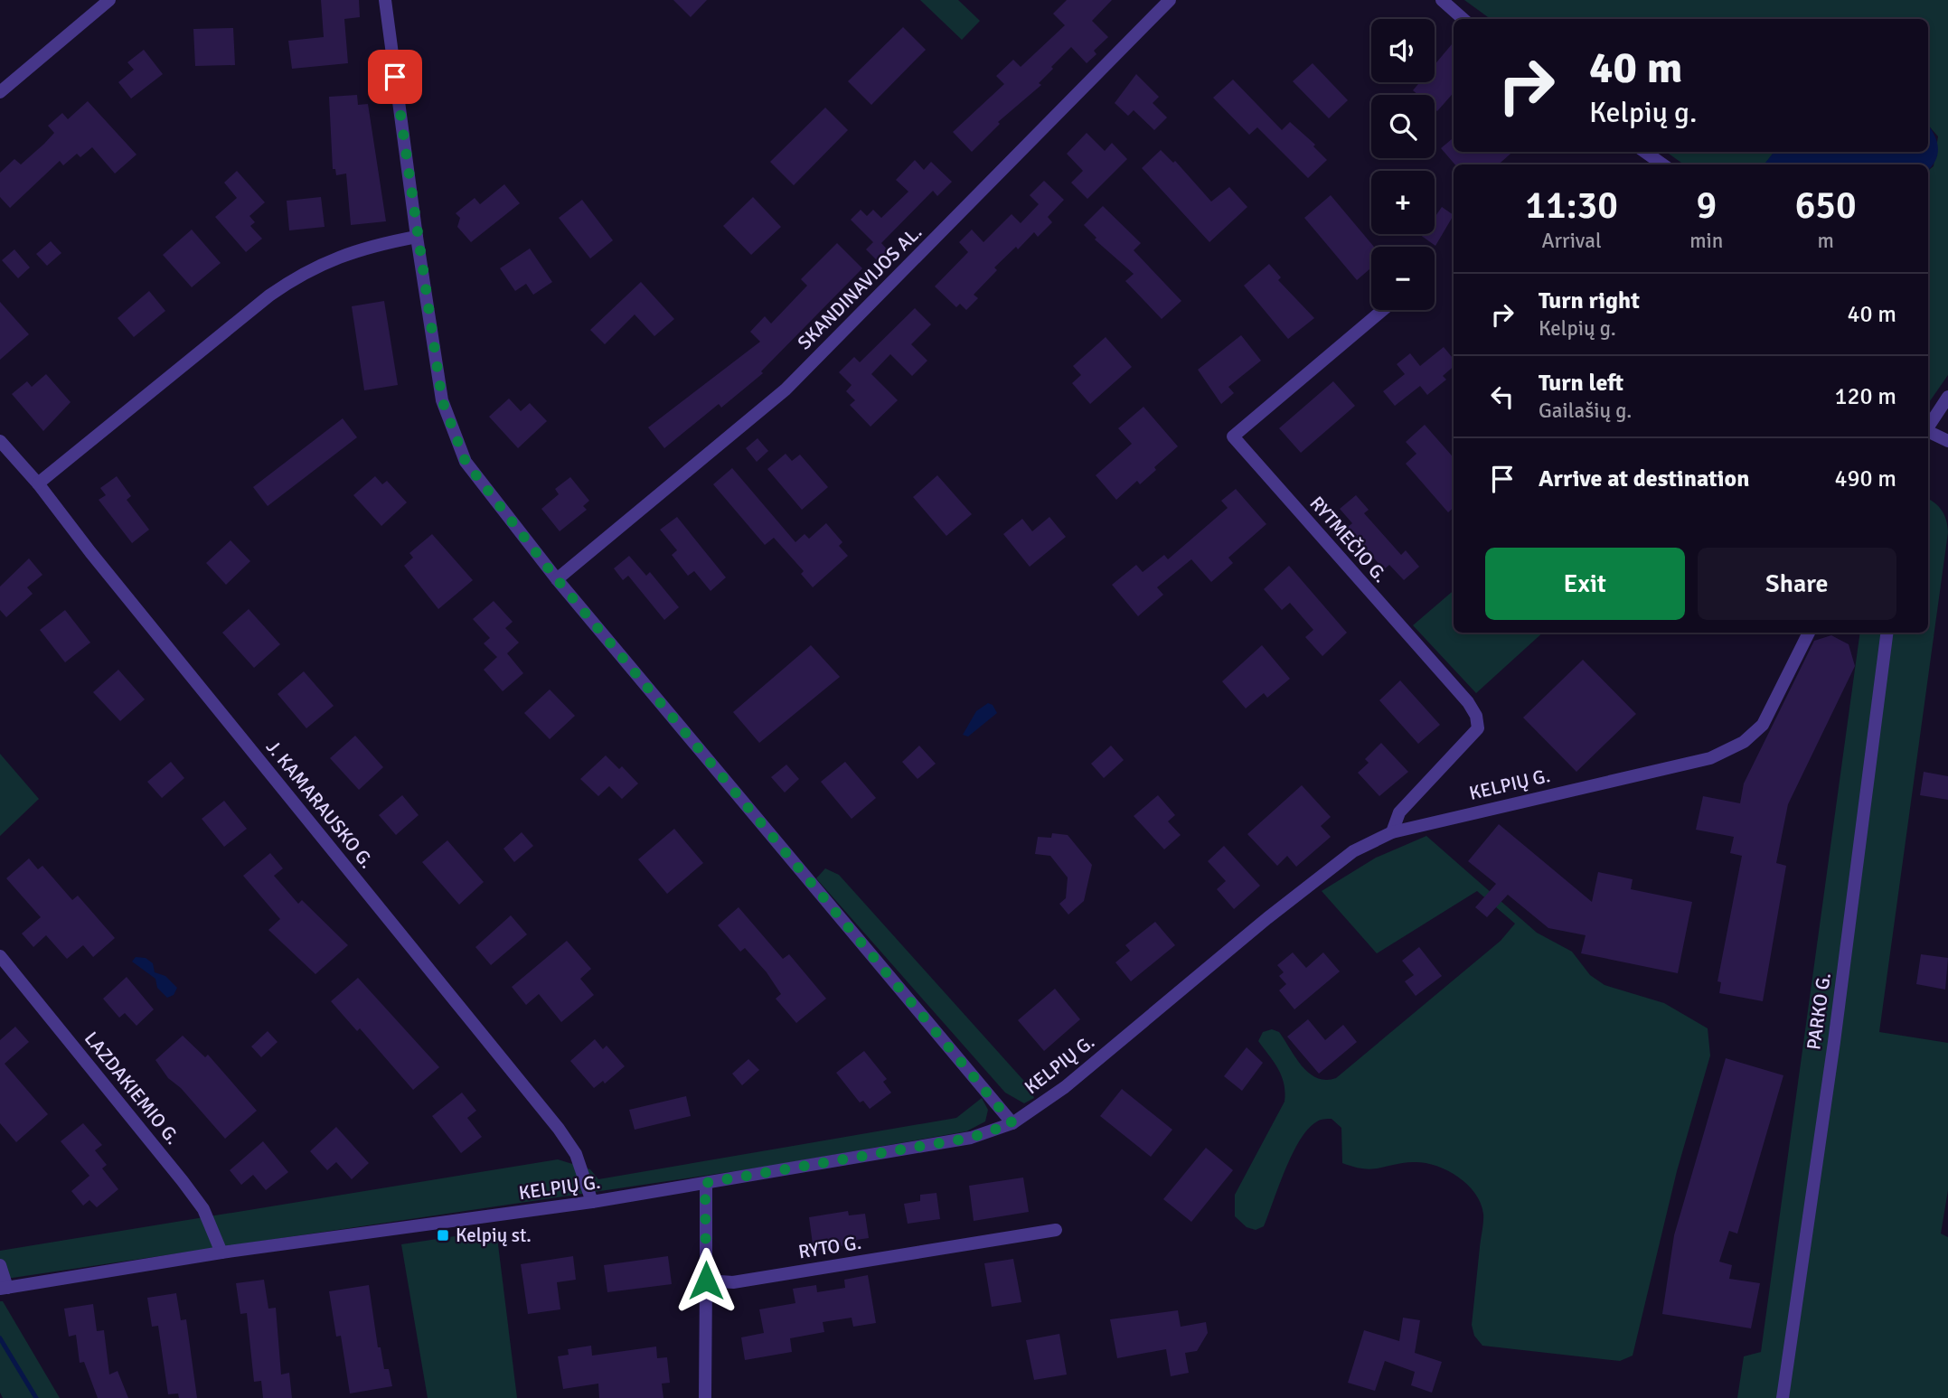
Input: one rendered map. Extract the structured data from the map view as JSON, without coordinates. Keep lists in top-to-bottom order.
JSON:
{
  "streets": {
    "street": [
      "SKANDINAVIJOS AL.",
      "RYTMEČIO G.",
      "KELPIŲ G.",
      "J. KAMARAUSKO G.",
      "PARKO G.",
      "LAZDAKIEMIO G.",
      "RYTO G."
    ]
  },
  "crossings": [
    ["RYTMEČIO G.", "KELPIŲ G."],
    ["KELPIŲ G.", "J. KAMARAUSKO G."],
    ["KELPIŲ G.", "LAZDAKIEMIO G."]
  ],
  "places": {
    "transit": ["Kelpių st."]
  },
  "page": {
    "map_buttons": ["+", "−"],
    "turn": ["40 m", "Kelpių g."],
    "eta": [
      "11:30",
      "Arrival",
      "9",
      "min",
      "650",
      "m"
    ],
    "list": [
      {
        "name": "Turn right",
        "note": "Kelpių g.",
        "value": "40 m"
      },
      {
        "name": "Turn left",
        "note": "Gailašių g.",
        "value": "120 m"
      },
      {
        "name": "Arrive at destination",
        "value": "490 m"
      }
    ],
    "buttons": ["Exit", "Share"]
  }
}
